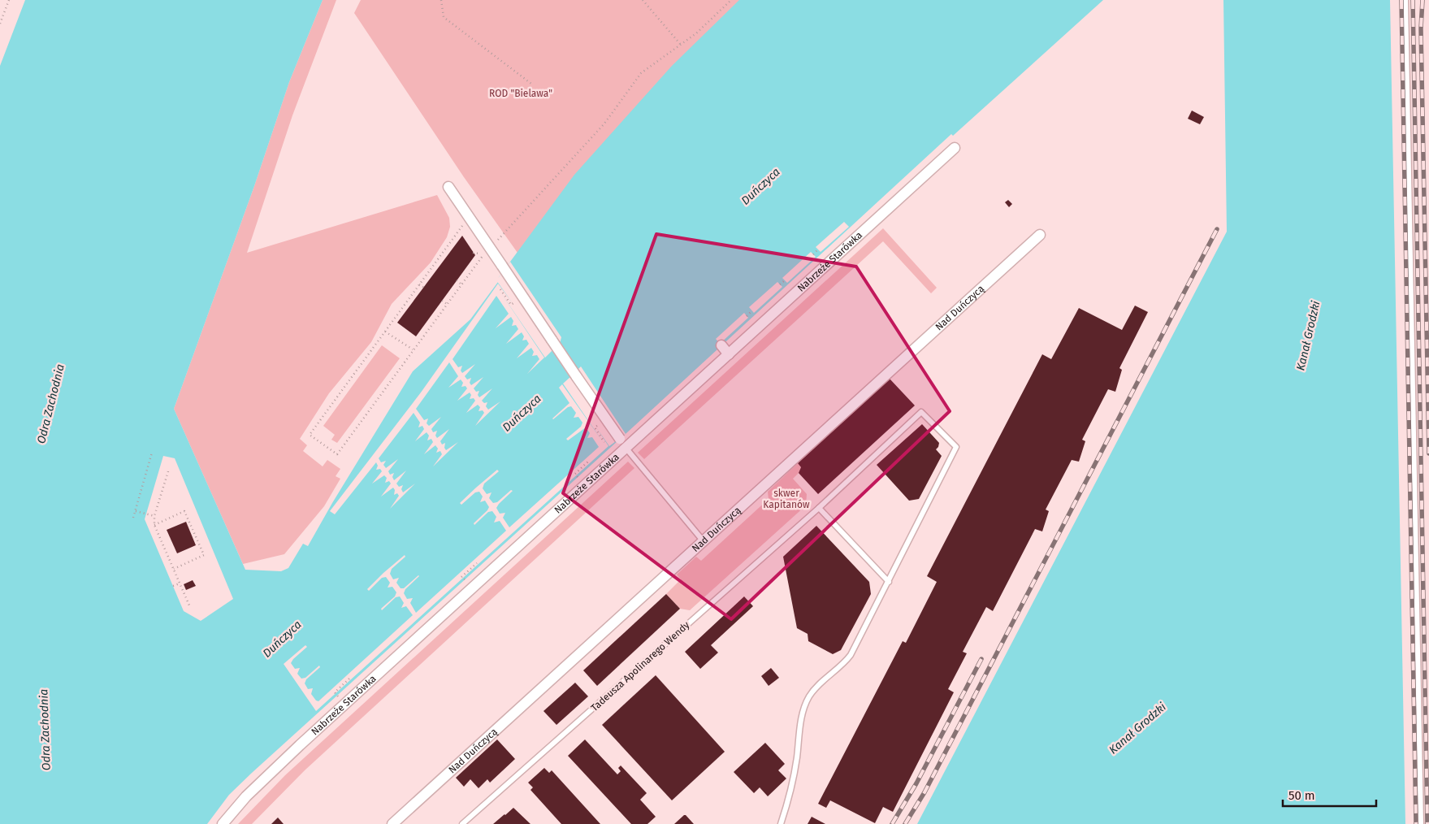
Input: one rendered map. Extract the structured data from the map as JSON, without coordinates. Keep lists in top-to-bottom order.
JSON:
{
  "streets": {
    "street": ["Nabrzeże Starówka", "Nad Duńczycą"],
    "lane": ["Tadeusza Apolinarego Wendy"]
  },
  "water": ["Duńczyca", "Kanał Grodzki", "Odra Zachodnia"],
  "parks": ["ROD \"Bielawa\"", "skwer Kapitanów"],
  "scale_bar": "50 m"
}
